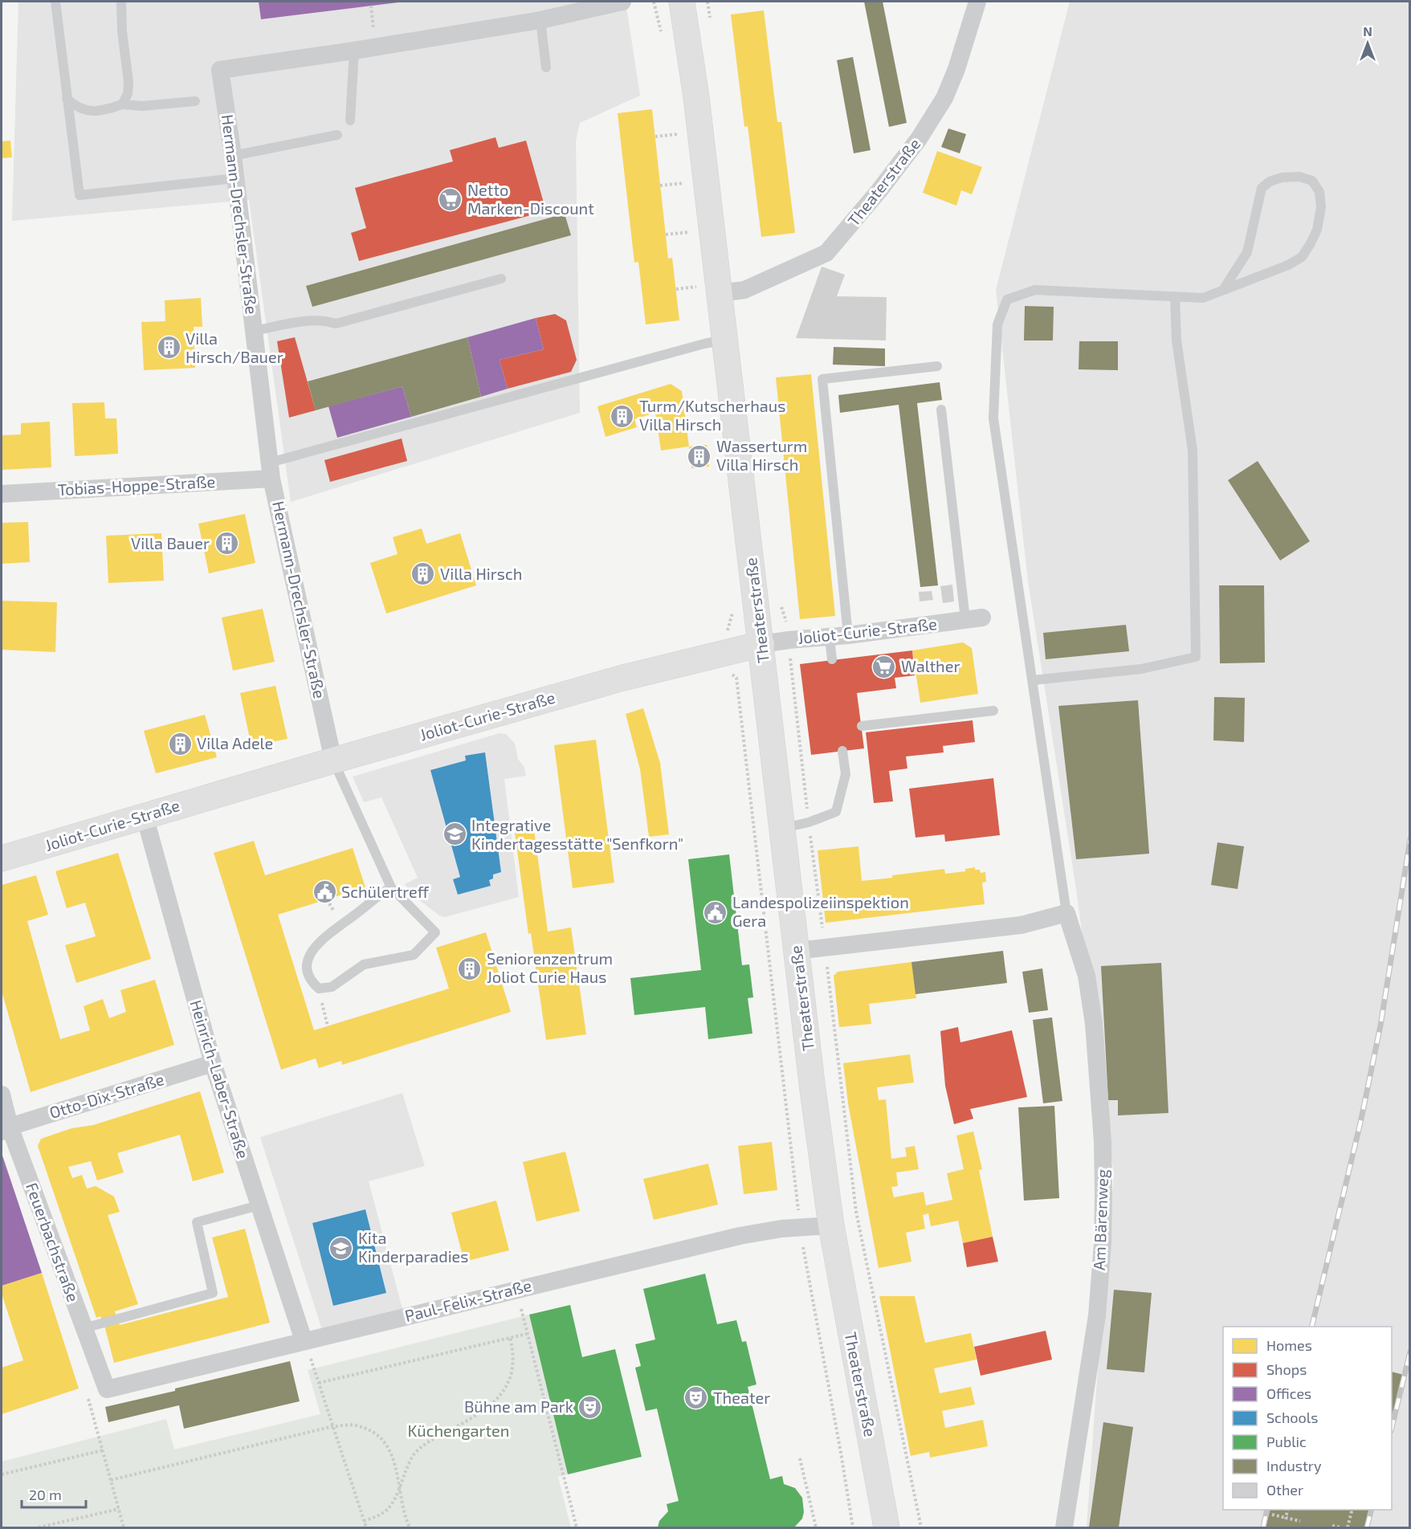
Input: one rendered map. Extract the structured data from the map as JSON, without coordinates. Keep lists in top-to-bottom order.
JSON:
{
  "streets": {
    "main road": ["Theaterstraße", "Joliot-Curie-Straße"],
    "street": [
      "Hermann-Drechsler-Straße",
      "Tobias-Hoppe-Straße",
      "Heinrich-Laber-Straße",
      "Otto-Dix-Straße",
      "Am Bärenweg",
      "Feuerbachstraße",
      "Paul-Felix-Straße"
    ]
  },
  "crossings": [
    ["Theaterstraße", "Joliot-Curie-Straße"],
    ["Theaterstraße", "Paul-Felix-Straße"],
    ["Hermann-Drechsler-Straße", "Tobias-Hoppe-Straße"],
    ["Hermann-Drechsler-Straße", "Joliot-Curie-Straße"],
    ["Joliot-Curie-Straße", "Heinrich-Laber-Straße"],
    ["Heinrich-Laber-Straße", "Otto-Dix-Straße"],
    ["Heinrich-Laber-Straße", "Paul-Felix-Straße"],
    ["Otto-Dix-Straße", "Feuerbachstraße"],
    ["Feuerbachstraße", "Paul-Felix-Straße"]
  ],
  "parks": ["Küchengarten"],
  "places": {
    "supermarket": ["Netto Marken-Discount", "Walther"],
    "building": [
      "Villa Hirsch/Bauer",
      "Turm/Kutscherhaus Villa Hirsch",
      "Wasserturm Villa Hirsch",
      "Villa Bauer",
      "Villa Hirsch",
      "Villa Adele",
      "Seniorenzentrum Joliot Curie Haus"
    ],
    "school or university": ["Integrative Kindertagesstätte \"Senfkorn\"", "Kita Kinderparadies"],
    "public building": ["Schülertreff", "Landespolizeiinspektion Gera"],
    "theatre": ["Theater", "Bühne am Park"]
  },
  "legend": [
    "Homes",
    "Shops",
    "Offices",
    "Schools",
    "Public",
    "Industry",
    "Other"
  ],
  "scale_bar": "20 m",
  "north": "top"
}
